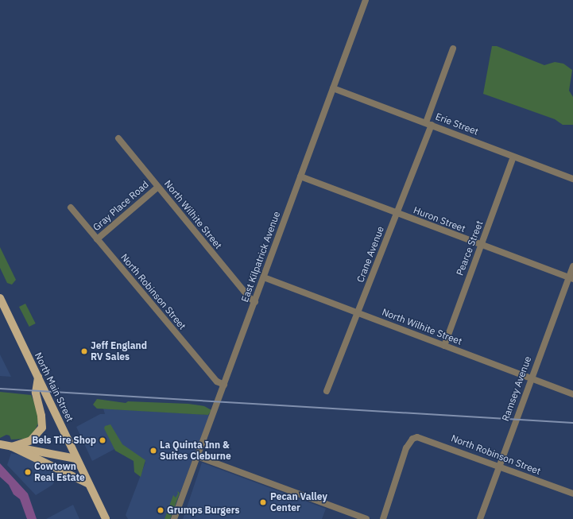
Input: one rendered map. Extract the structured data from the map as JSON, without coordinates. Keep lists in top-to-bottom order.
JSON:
{
  "streets": {
    "main road": ["North Main Street"],
    "street": [
      "Erie Street",
      "Gray Place Road",
      "North Wilhite Street",
      "Huron Street",
      "Pearce Street",
      "Crane Avenue",
      "East Kilpatrick Avenue",
      "North Robinson Street",
      "Ramsey Avenue"
    ]
  },
  "crossings": [
    ["Erie Street", "Pearce Street"],
    ["Erie Street", "Crane Avenue"],
    ["Erie Street", "East Kilpatrick Avenue"],
    ["Gray Place Road", "North Wilhite Street"],
    ["Gray Place Road", "North Robinson Street"],
    ["North Wilhite Street", "Pearce Street"],
    ["North Wilhite Street", "Crane Avenue"],
    ["North Wilhite Street", "East Kilpatrick Avenue"],
    ["North Wilhite Street", "Ramsey Avenue"],
    ["Huron Street", "Pearce Street"],
    ["Huron Street", "Crane Avenue"],
    ["Huron Street", "East Kilpatrick Avenue"],
    ["Huron Street", "Ramsey Avenue"],
    ["East Kilpatrick Avenue", "North Robinson Street"],
    ["North Robinson Street", "Ramsey Avenue"]
  ],
  "places": [
    "Jeff England RV Sales",
    "Bels Tire Shop",
    "La Quinta Inn & Suites Cleburne",
    "Cowtown Real Estate",
    "Pecan Valley Center",
    "Grumps Burgers"
  ]
}
